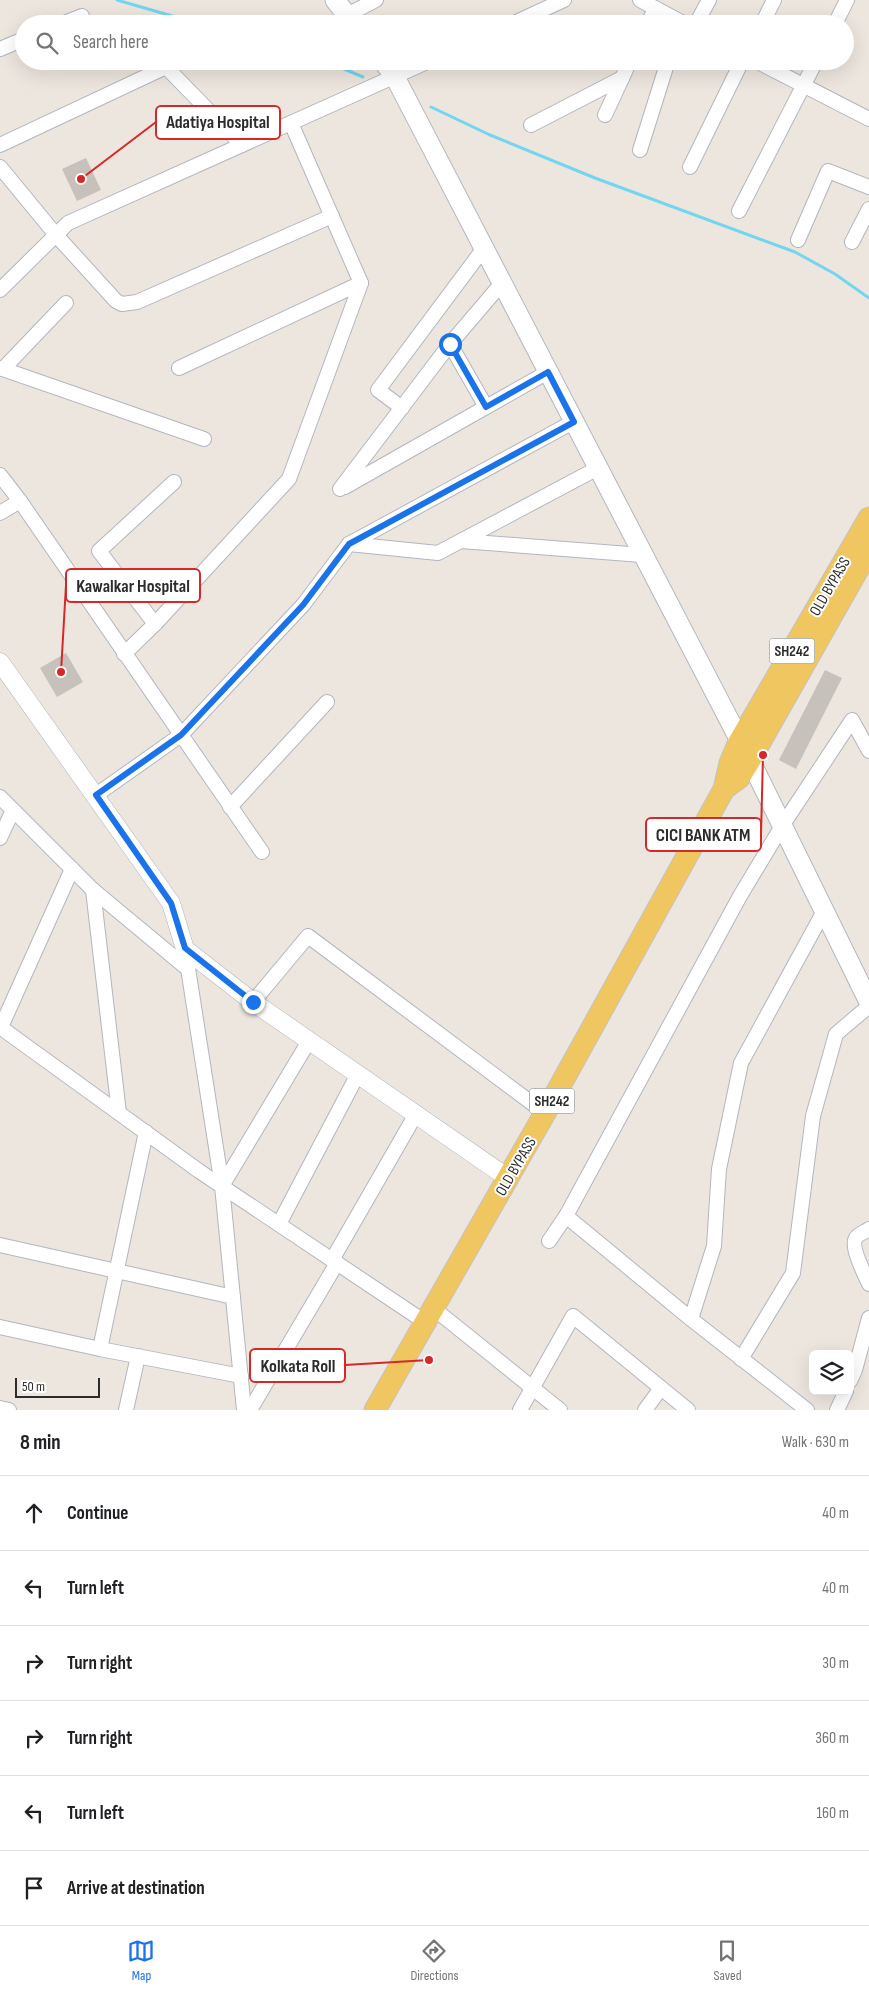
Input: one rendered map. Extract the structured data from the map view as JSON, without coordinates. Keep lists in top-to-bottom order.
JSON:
{
  "streets": {
    "main road": ["OLD BYPASS", "SH242"]
  },
  "places": [
    "Adatiya Hospital",
    "Kawalkar Hospital",
    "CICI BANK ATM",
    "Kolkata Roll"
  ],
  "scale_bar": "50 m",
  "page": {
    "search": "Search here",
    "scale": "50 m",
    "heading": ["8 min", "Walk · 630 m"],
    "list": [
      ["Continue", "40 m"],
      ["Turn left", "40 m"],
      ["Turn right", "30 m"],
      ["Turn right", "360 m"],
      ["Turn left", "160 m"],
      "Arrive at destination"
    ],
    "nav": ["Map", "Directions", "Saved"]
  }
}
